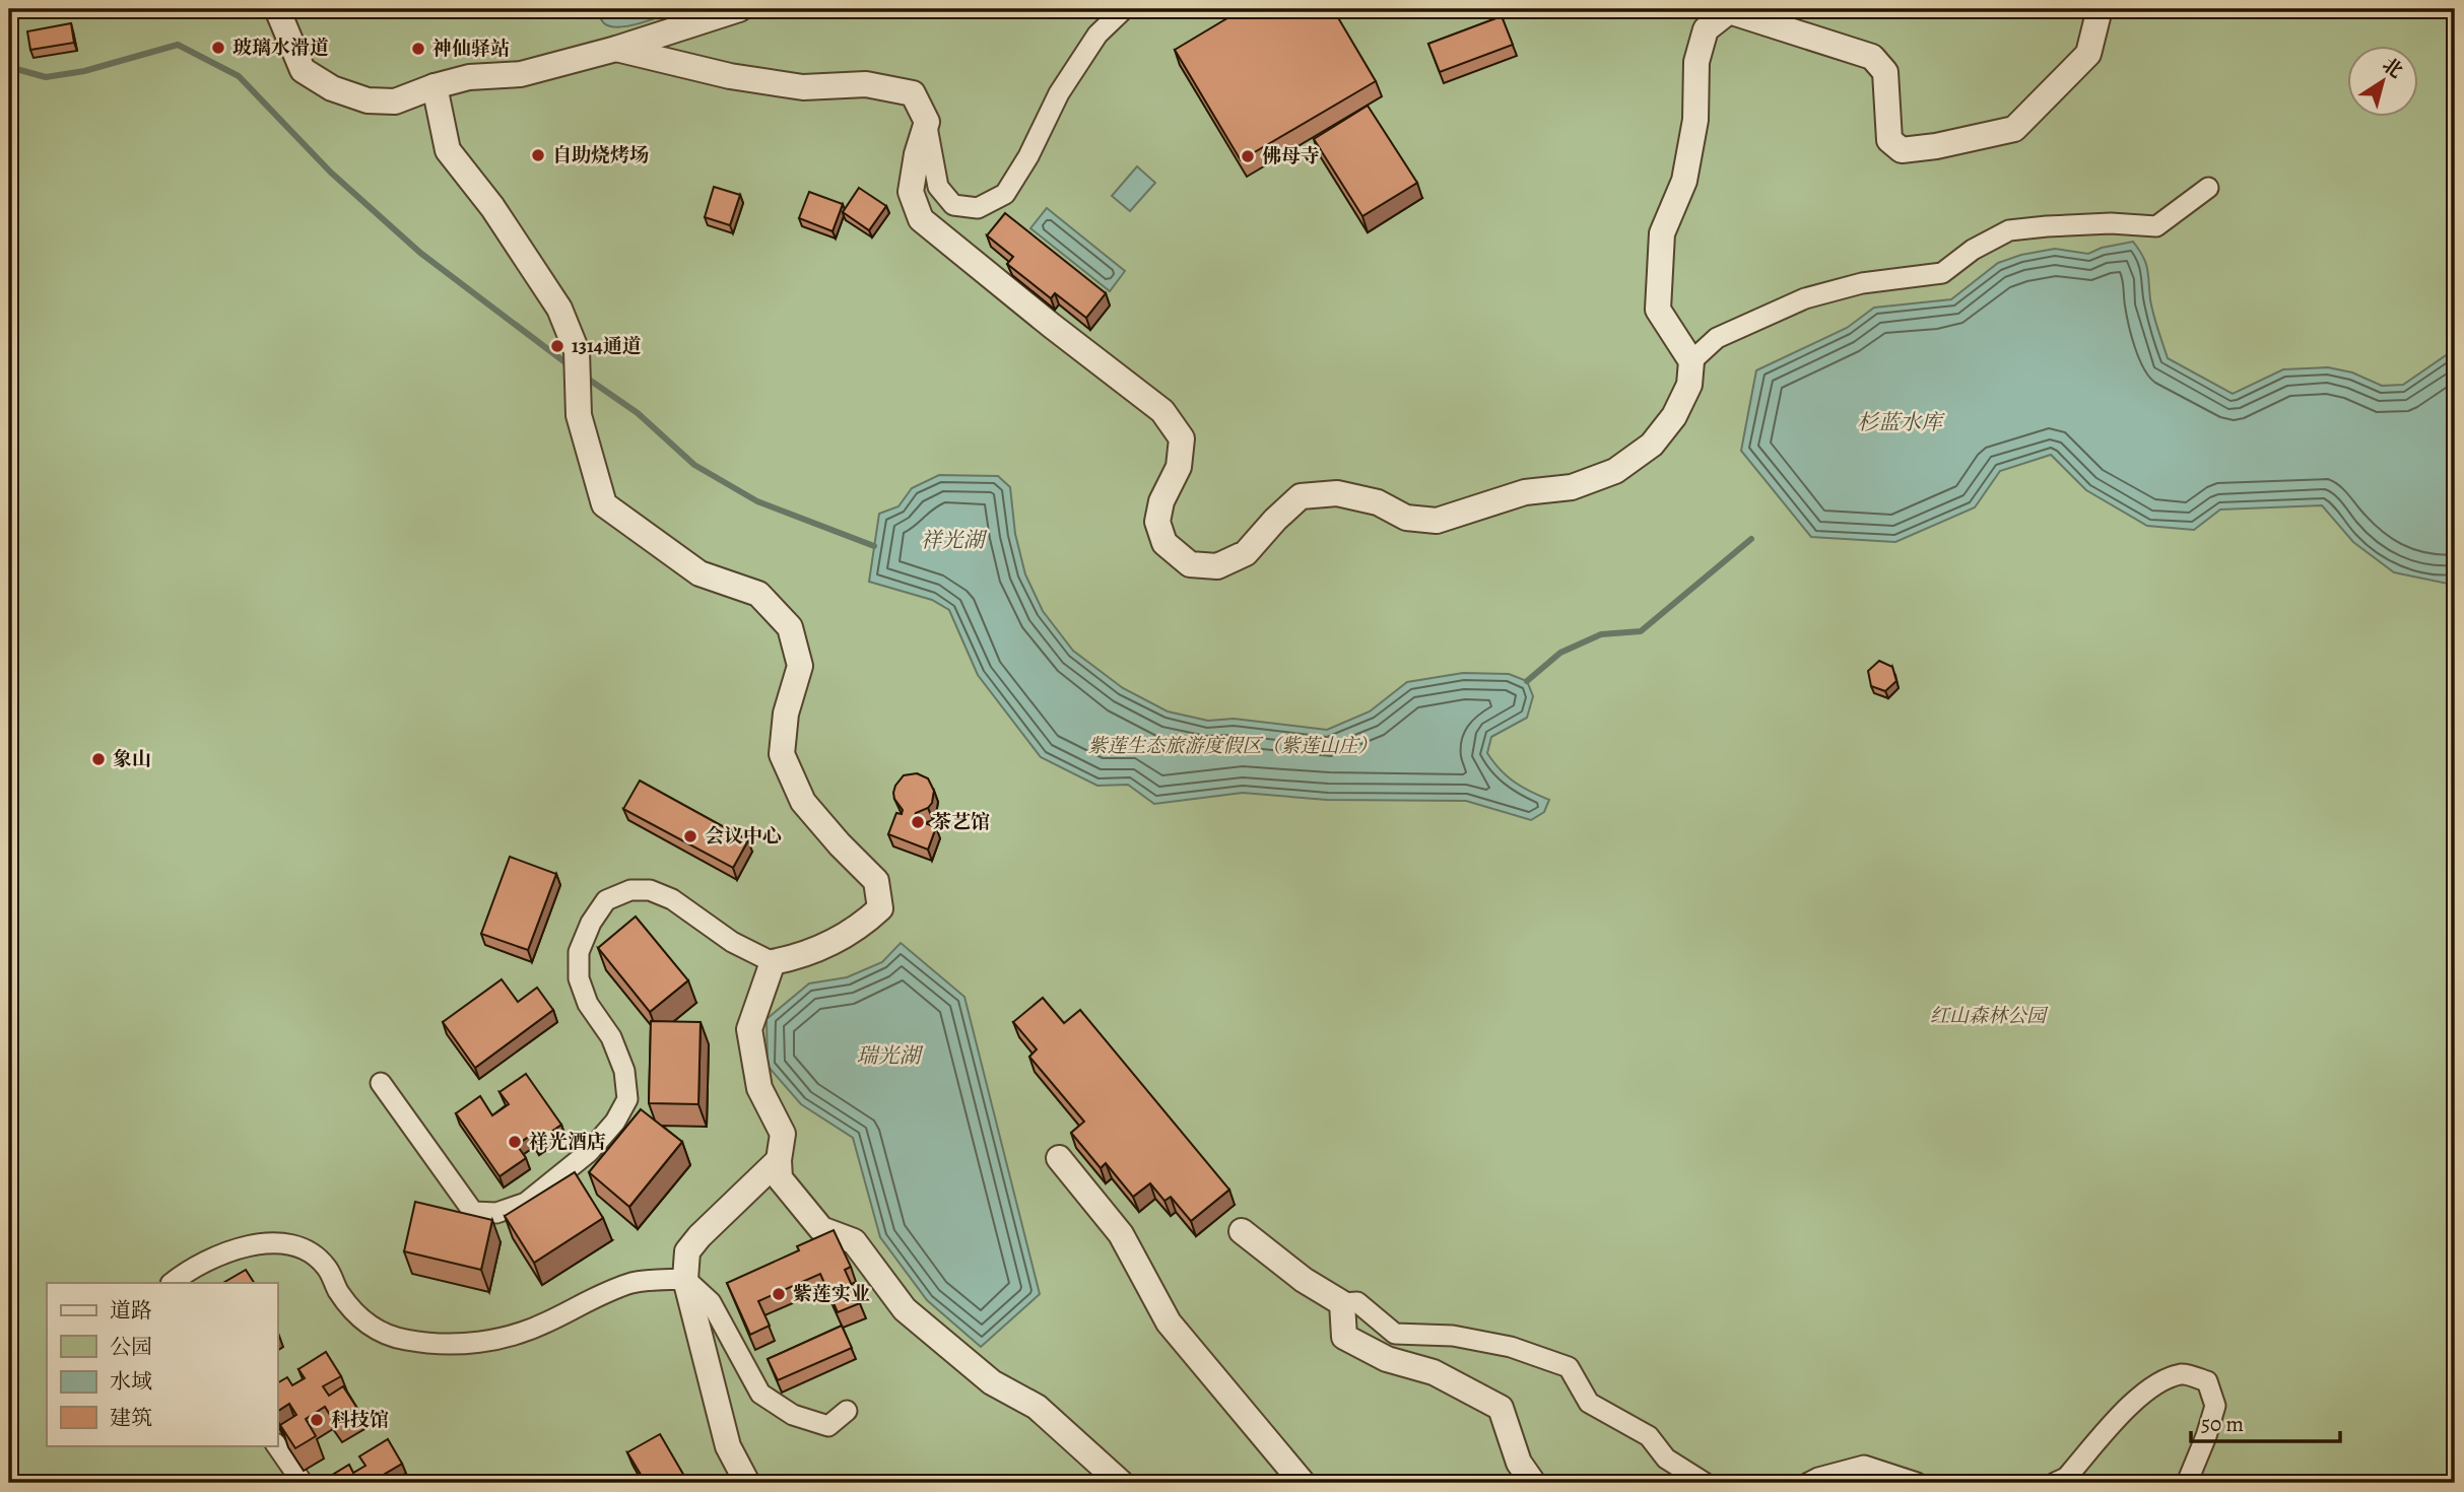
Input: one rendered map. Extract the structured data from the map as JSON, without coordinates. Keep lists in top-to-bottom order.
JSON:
{
  "water": ["杉蓝水库", "祥光湖", "瑞光湖"],
  "parks": ["紫莲生态旅游度假区（紫莲山庄）", "红山森林公园"],
  "places": [
    "玻璃水滑道",
    "神仙驿站",
    "自助烧烤场",
    "佛母寺",
    "1314通道",
    "象山",
    "茶艺馆",
    "会议中心",
    "祥光酒店",
    "紫莲实业",
    "科技馆"
  ],
  "legend": [
    "道路",
    "公园",
    "水域",
    "建筑"
  ],
  "scale_bar": "50 m",
  "north": "top right"
}
